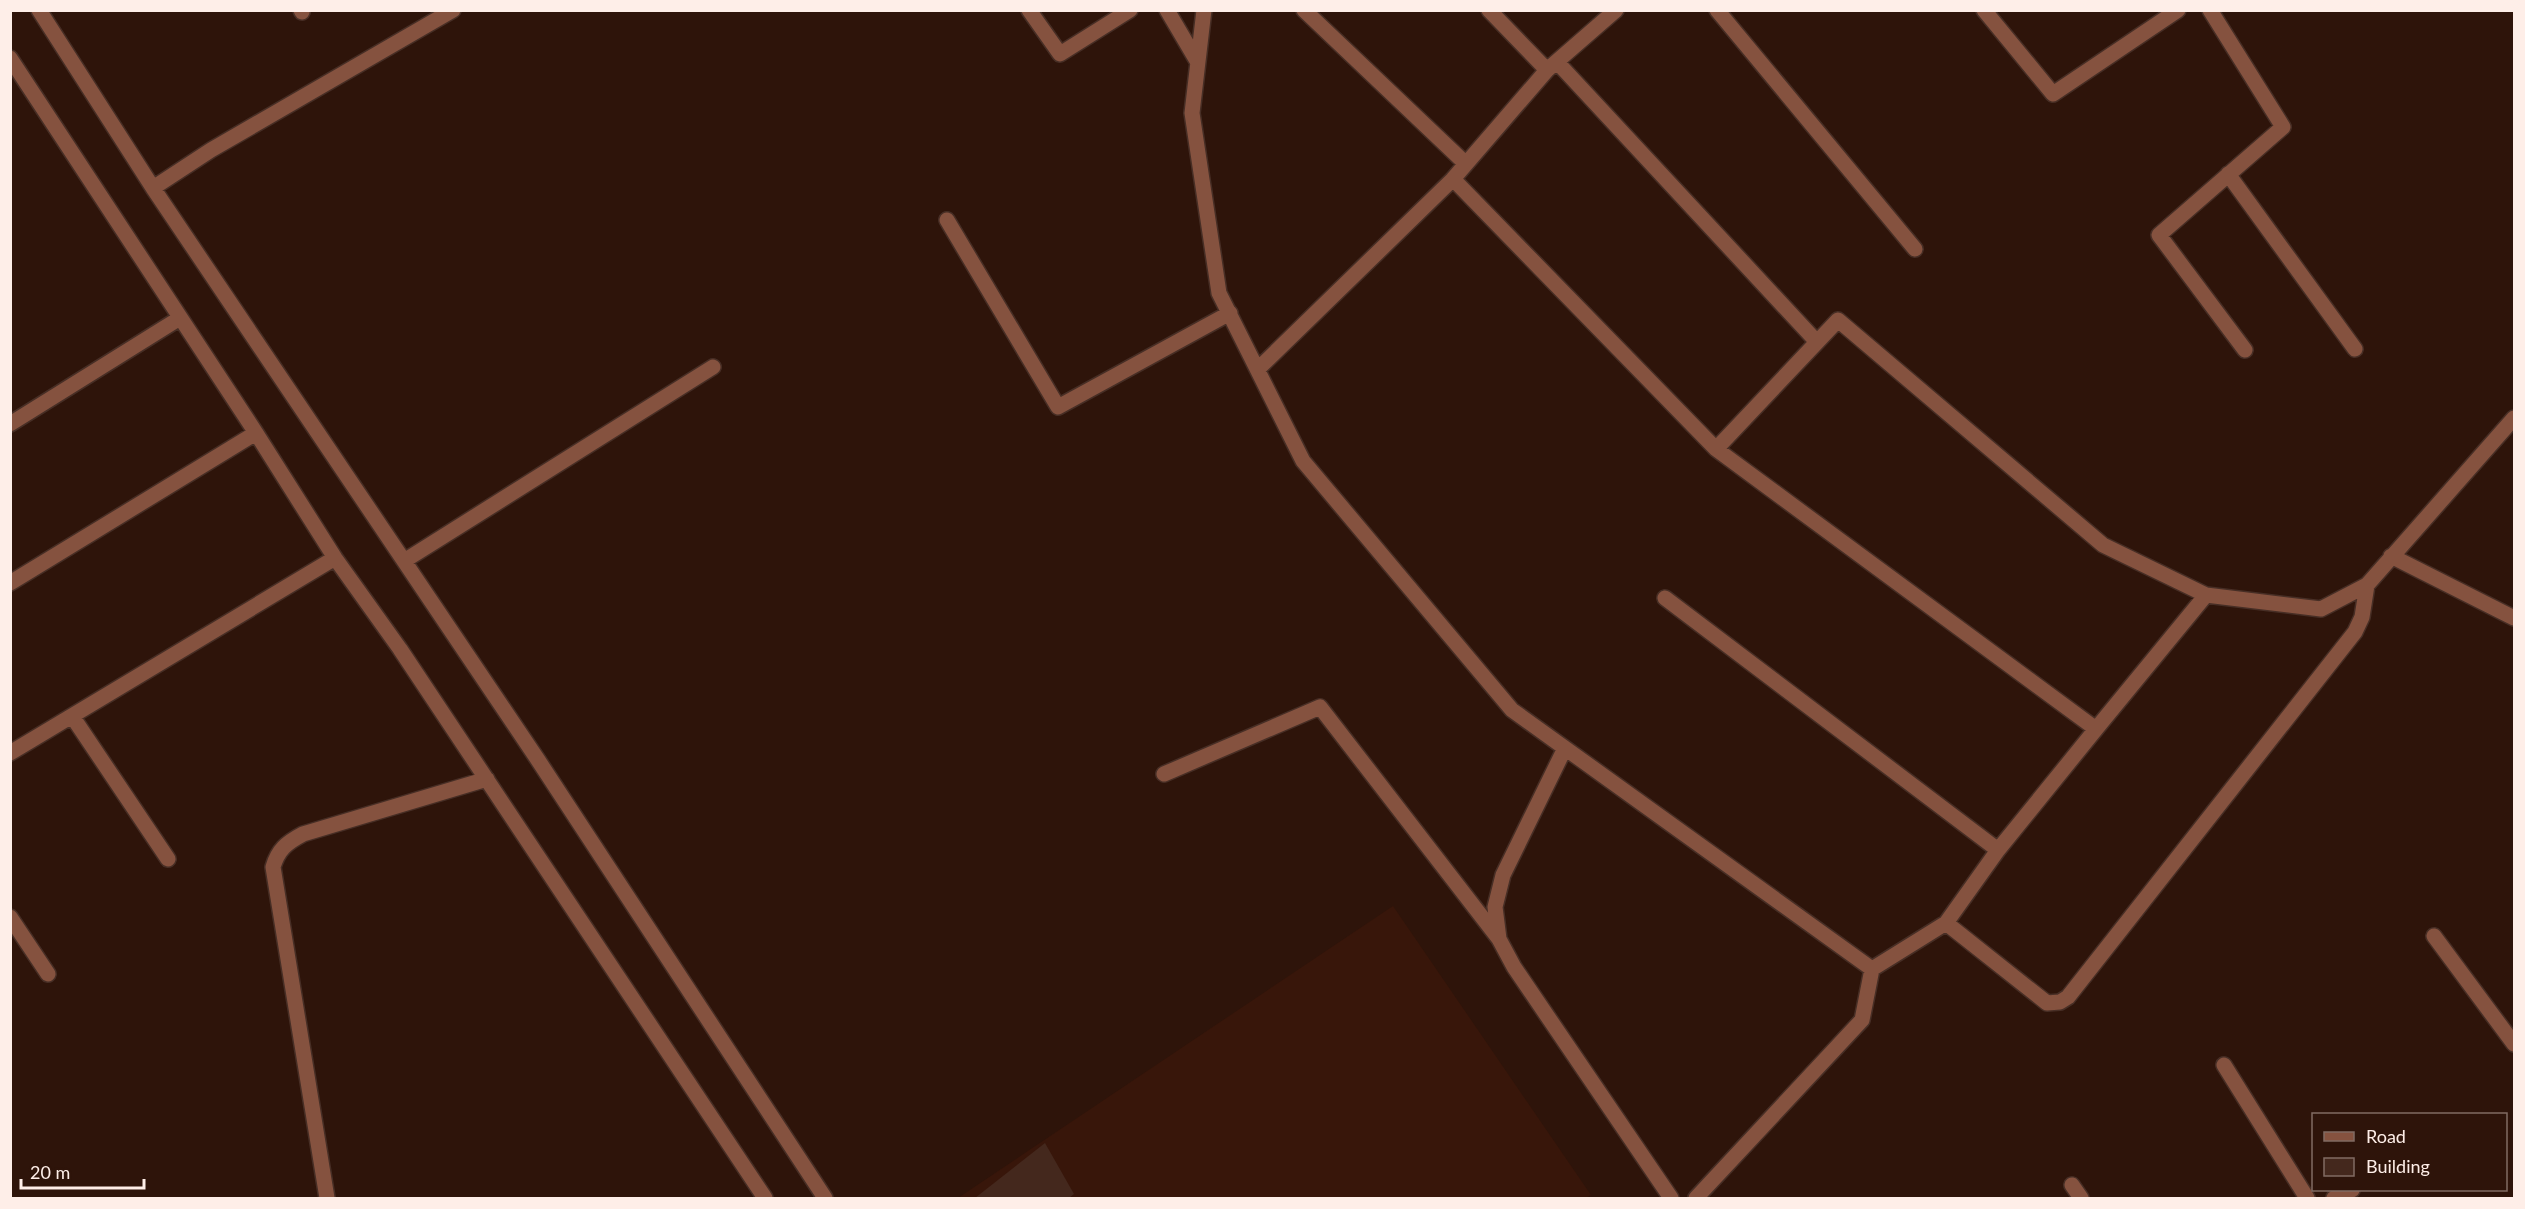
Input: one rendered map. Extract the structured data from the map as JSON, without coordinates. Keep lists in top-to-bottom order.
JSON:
{
  "legend": ["Road", "Building"],
  "scale_bar": "20 m"
}
